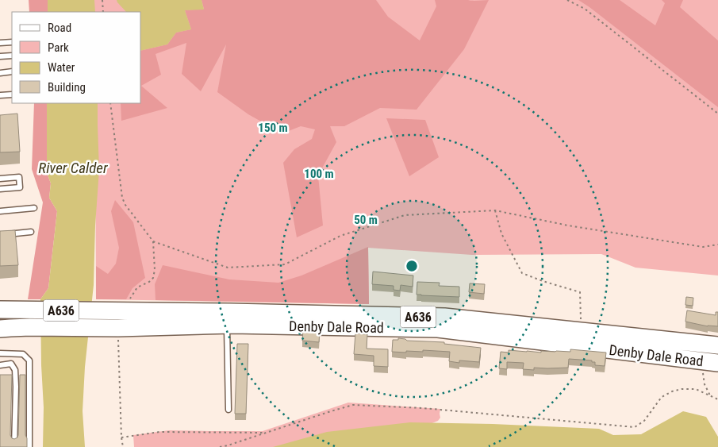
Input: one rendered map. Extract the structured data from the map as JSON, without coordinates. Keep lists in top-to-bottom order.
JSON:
{
  "streets": {
    "main road": ["A636", "Denby Dale Road"]
  },
  "water": ["River Calder"],
  "legend": [
    "Road",
    "Park",
    "Water",
    "Building"
  ],
  "rings": ["150 m", "100 m", "50 m"]
}
